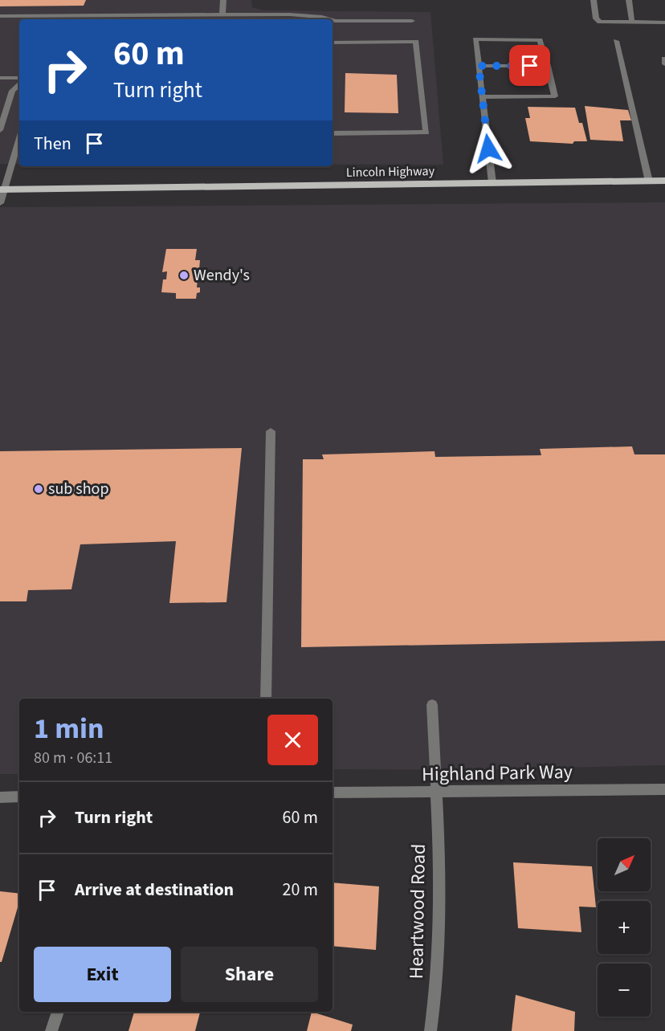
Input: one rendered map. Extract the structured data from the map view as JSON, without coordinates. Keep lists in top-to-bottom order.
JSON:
{
  "streets": {
    "main road": ["Lincoln Highway"],
    "street": ["Highland Park Way", "Heartwood Road"]
  },
  "crossings": [
    ["Highland Park Way", "Heartwood Road"]
  ],
  "places": ["Wendy's", "sub shop"],
  "north": "top right",
  "page": {
    "turn": ["60 m", "Turn right"],
    "then": "Then",
    "heading": ["1 min", "80 m · 06:11"],
    "list": [
      {
        "name": "Turn right",
        "value": "60 m"
      },
      {
        "name": "Arrive at destination",
        "value": "20 m"
      }
    ],
    "map_buttons": ["+", "−"],
    "buttons": ["Exit", "Share"]
  }
}
